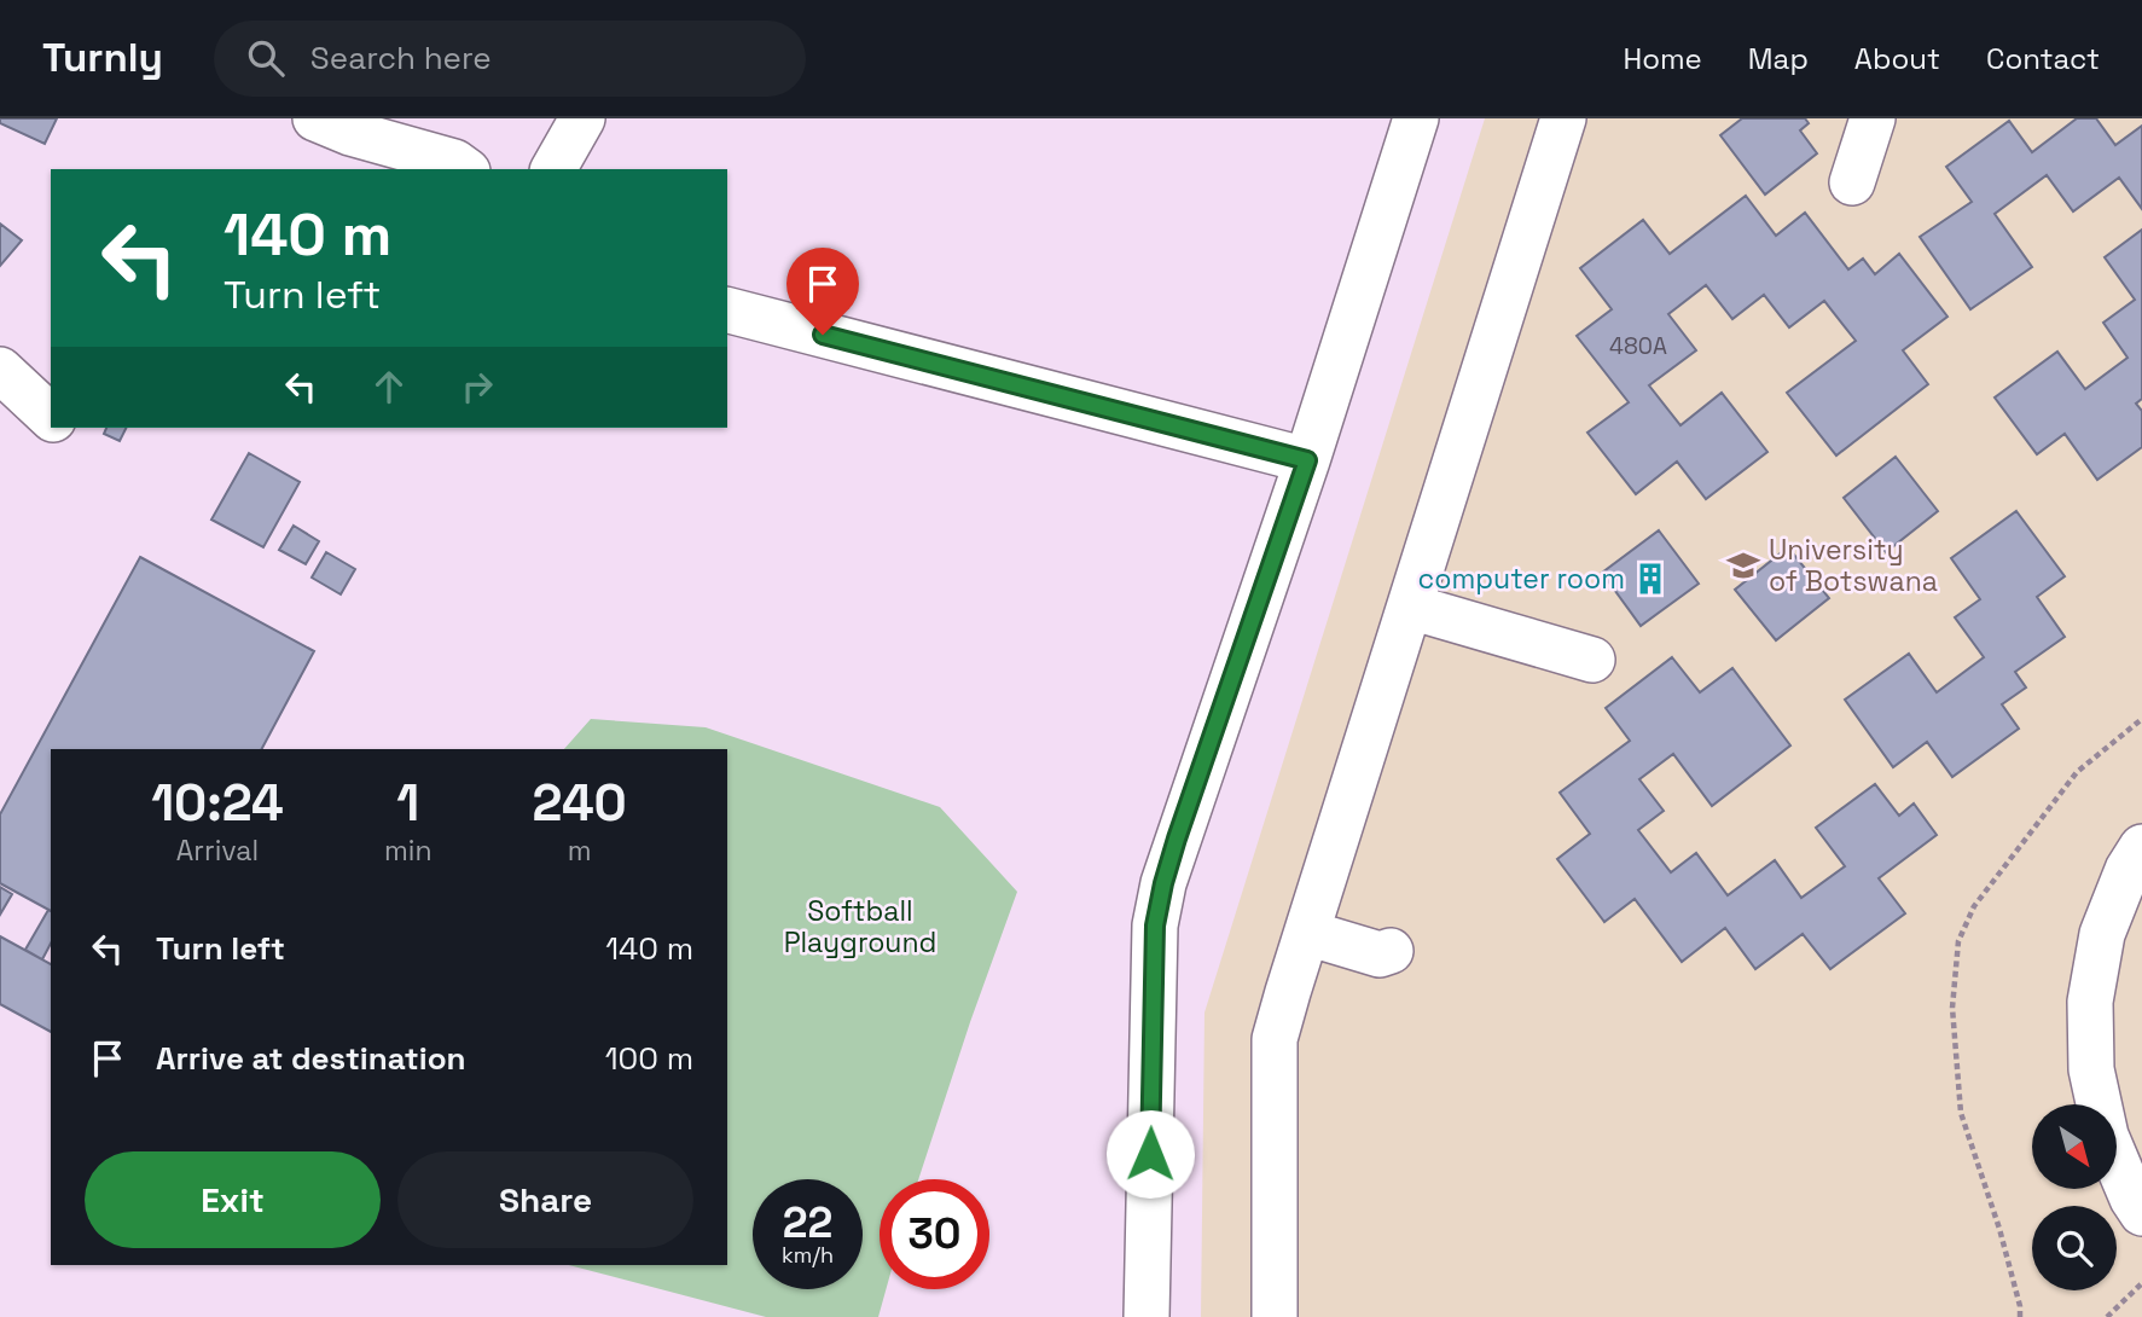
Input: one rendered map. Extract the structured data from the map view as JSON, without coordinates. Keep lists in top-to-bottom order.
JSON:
{
  "parks": ["Softball Playground"],
  "places": {
    "school or university": ["University of Botswana"],
    "building": ["computer room"]
  },
  "house_numbers": ["480A"],
  "north": "bottom right",
  "page": {
    "header": "Turnly",
    "search": "Search here",
    "nav": [
      "Home",
      "Map",
      "About",
      "Contact"
    ],
    "turn": ["140 m", "Turn left"],
    "eta": [
      "10:24",
      "Arrival",
      "1",
      "min",
      "240",
      "m"
    ],
    "list": [
      {
        "name": "Turn left",
        "value": "140 m"
      },
      {
        "name": "Arrive at destination",
        "value": "100 m"
      }
    ],
    "buttons": ["Exit", "Share"],
    "speed": "22 km/h",
    "limit": "30"
  }
}
